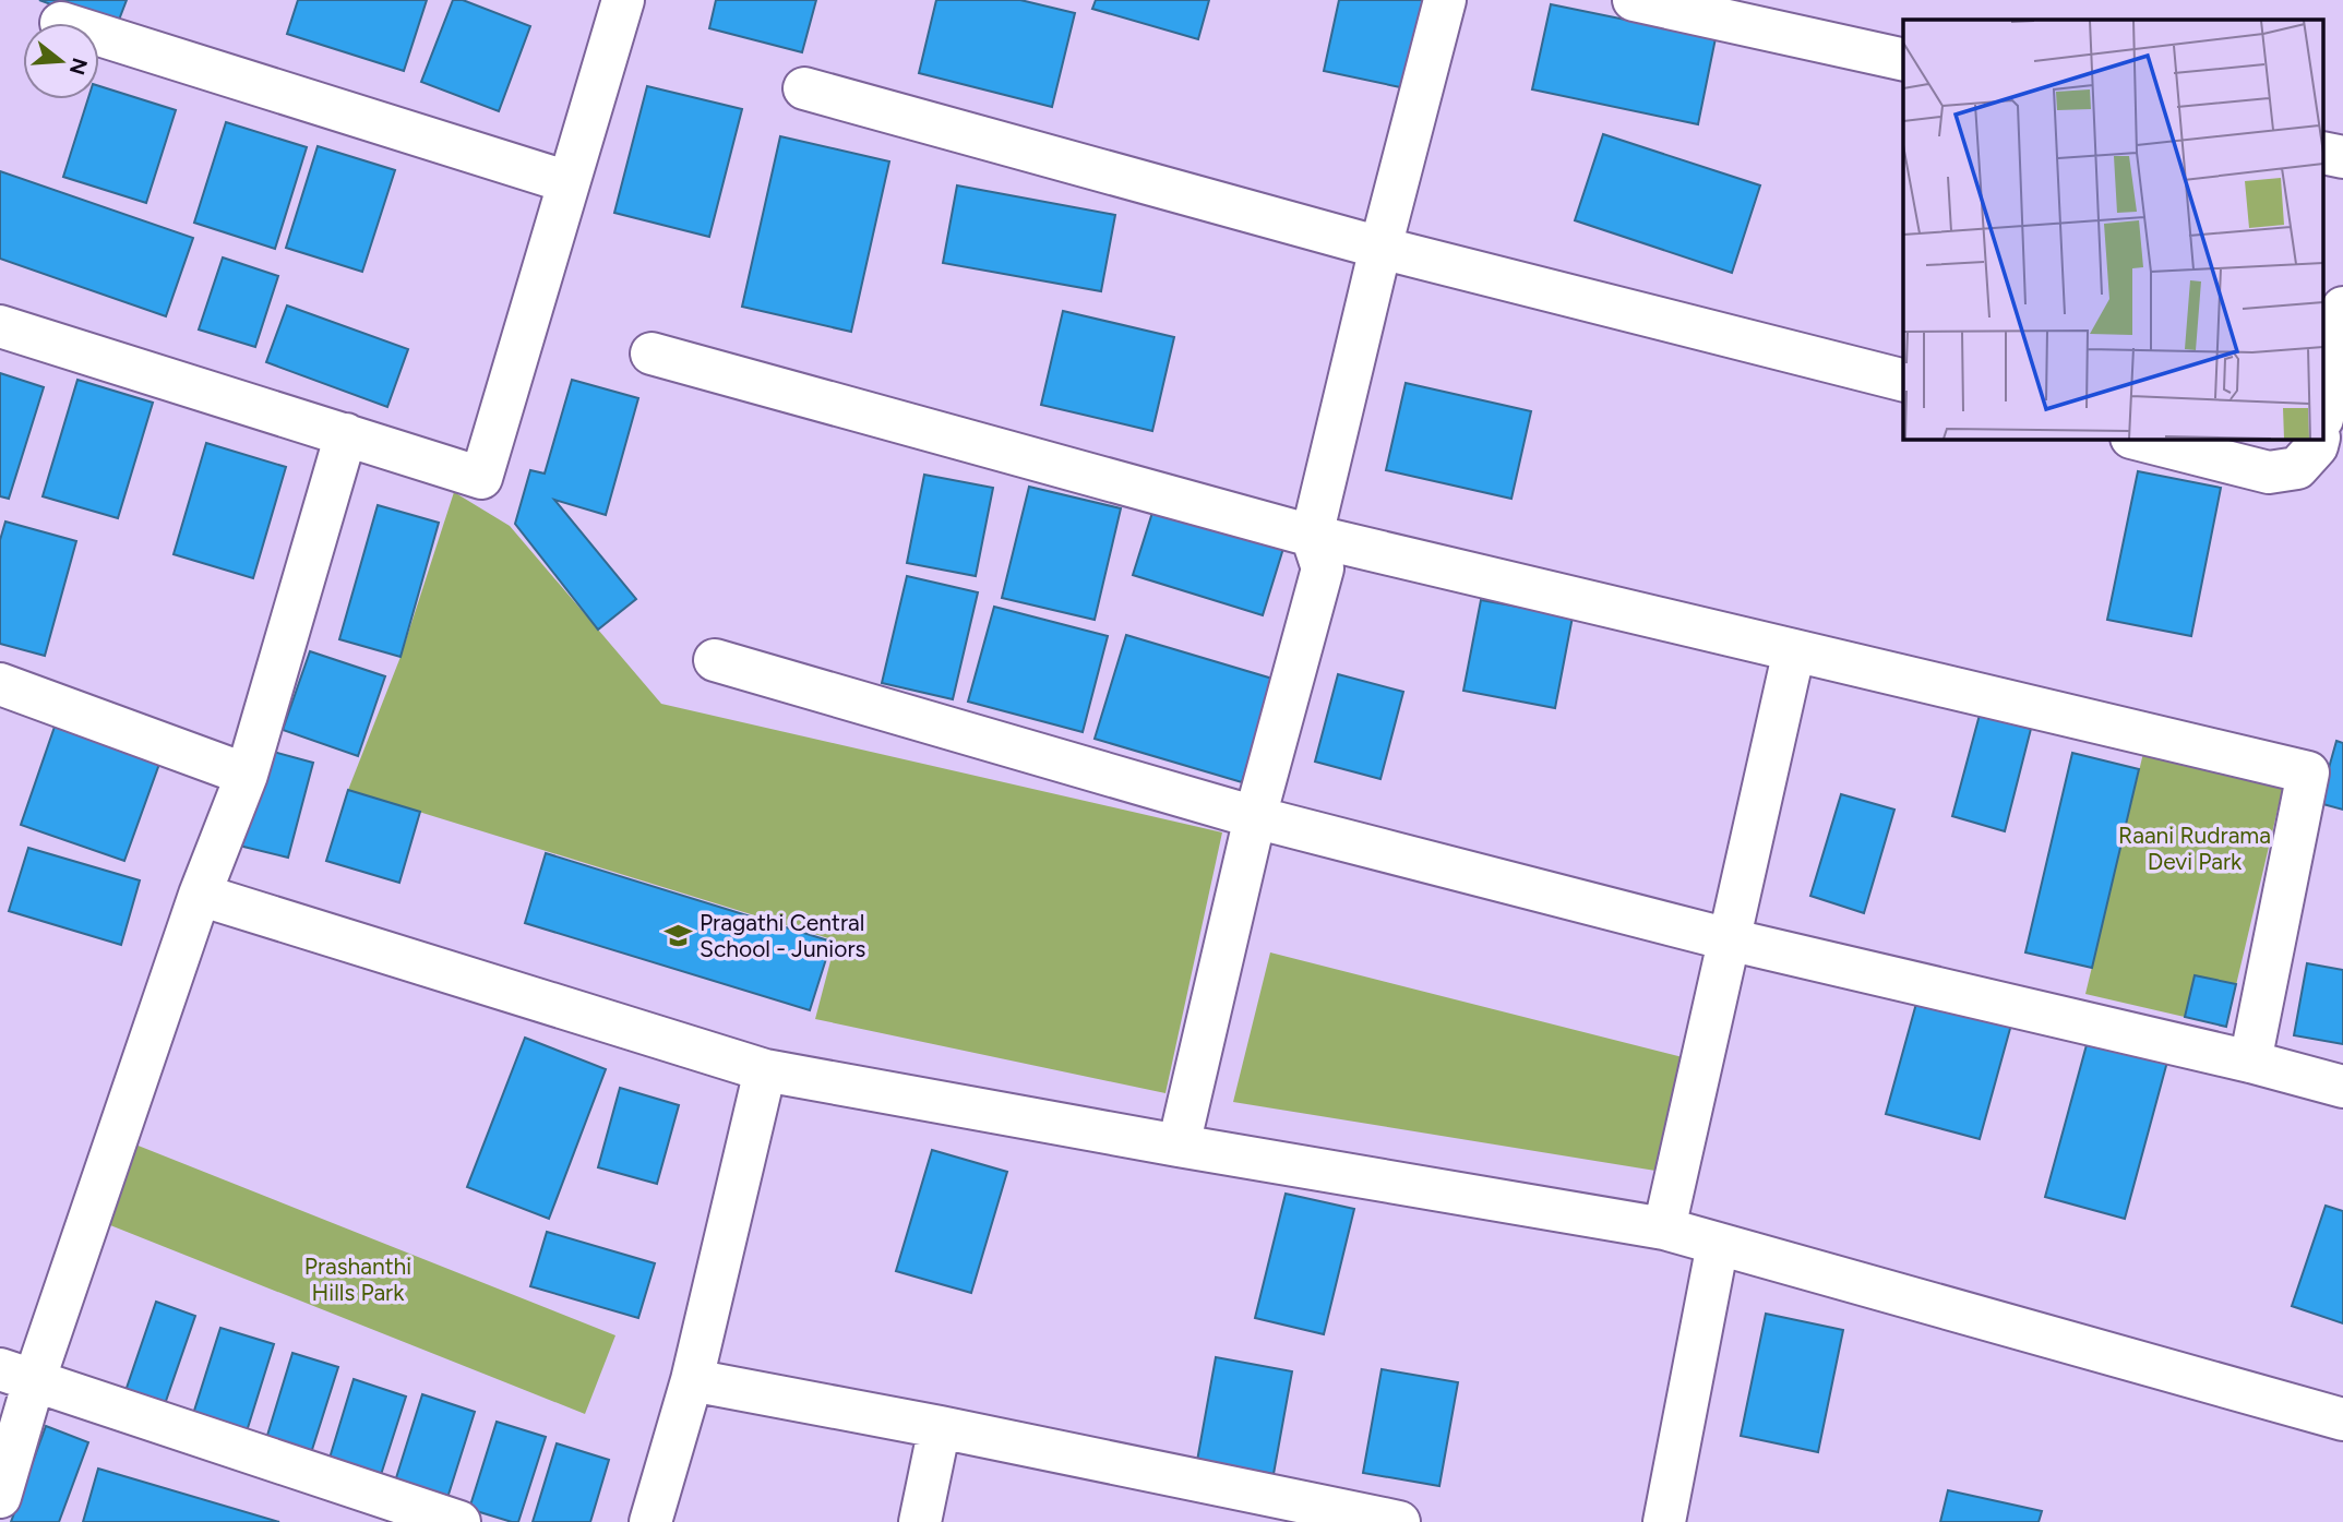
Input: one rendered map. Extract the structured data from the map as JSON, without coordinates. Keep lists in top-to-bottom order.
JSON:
{
  "parks": ["Raani Rudrama Devi Park", "Prashanthi Hills Park"],
  "places": {
    "school or university": ["Pragathi Central School - Juniors"]
  },
  "north": "right"
}
